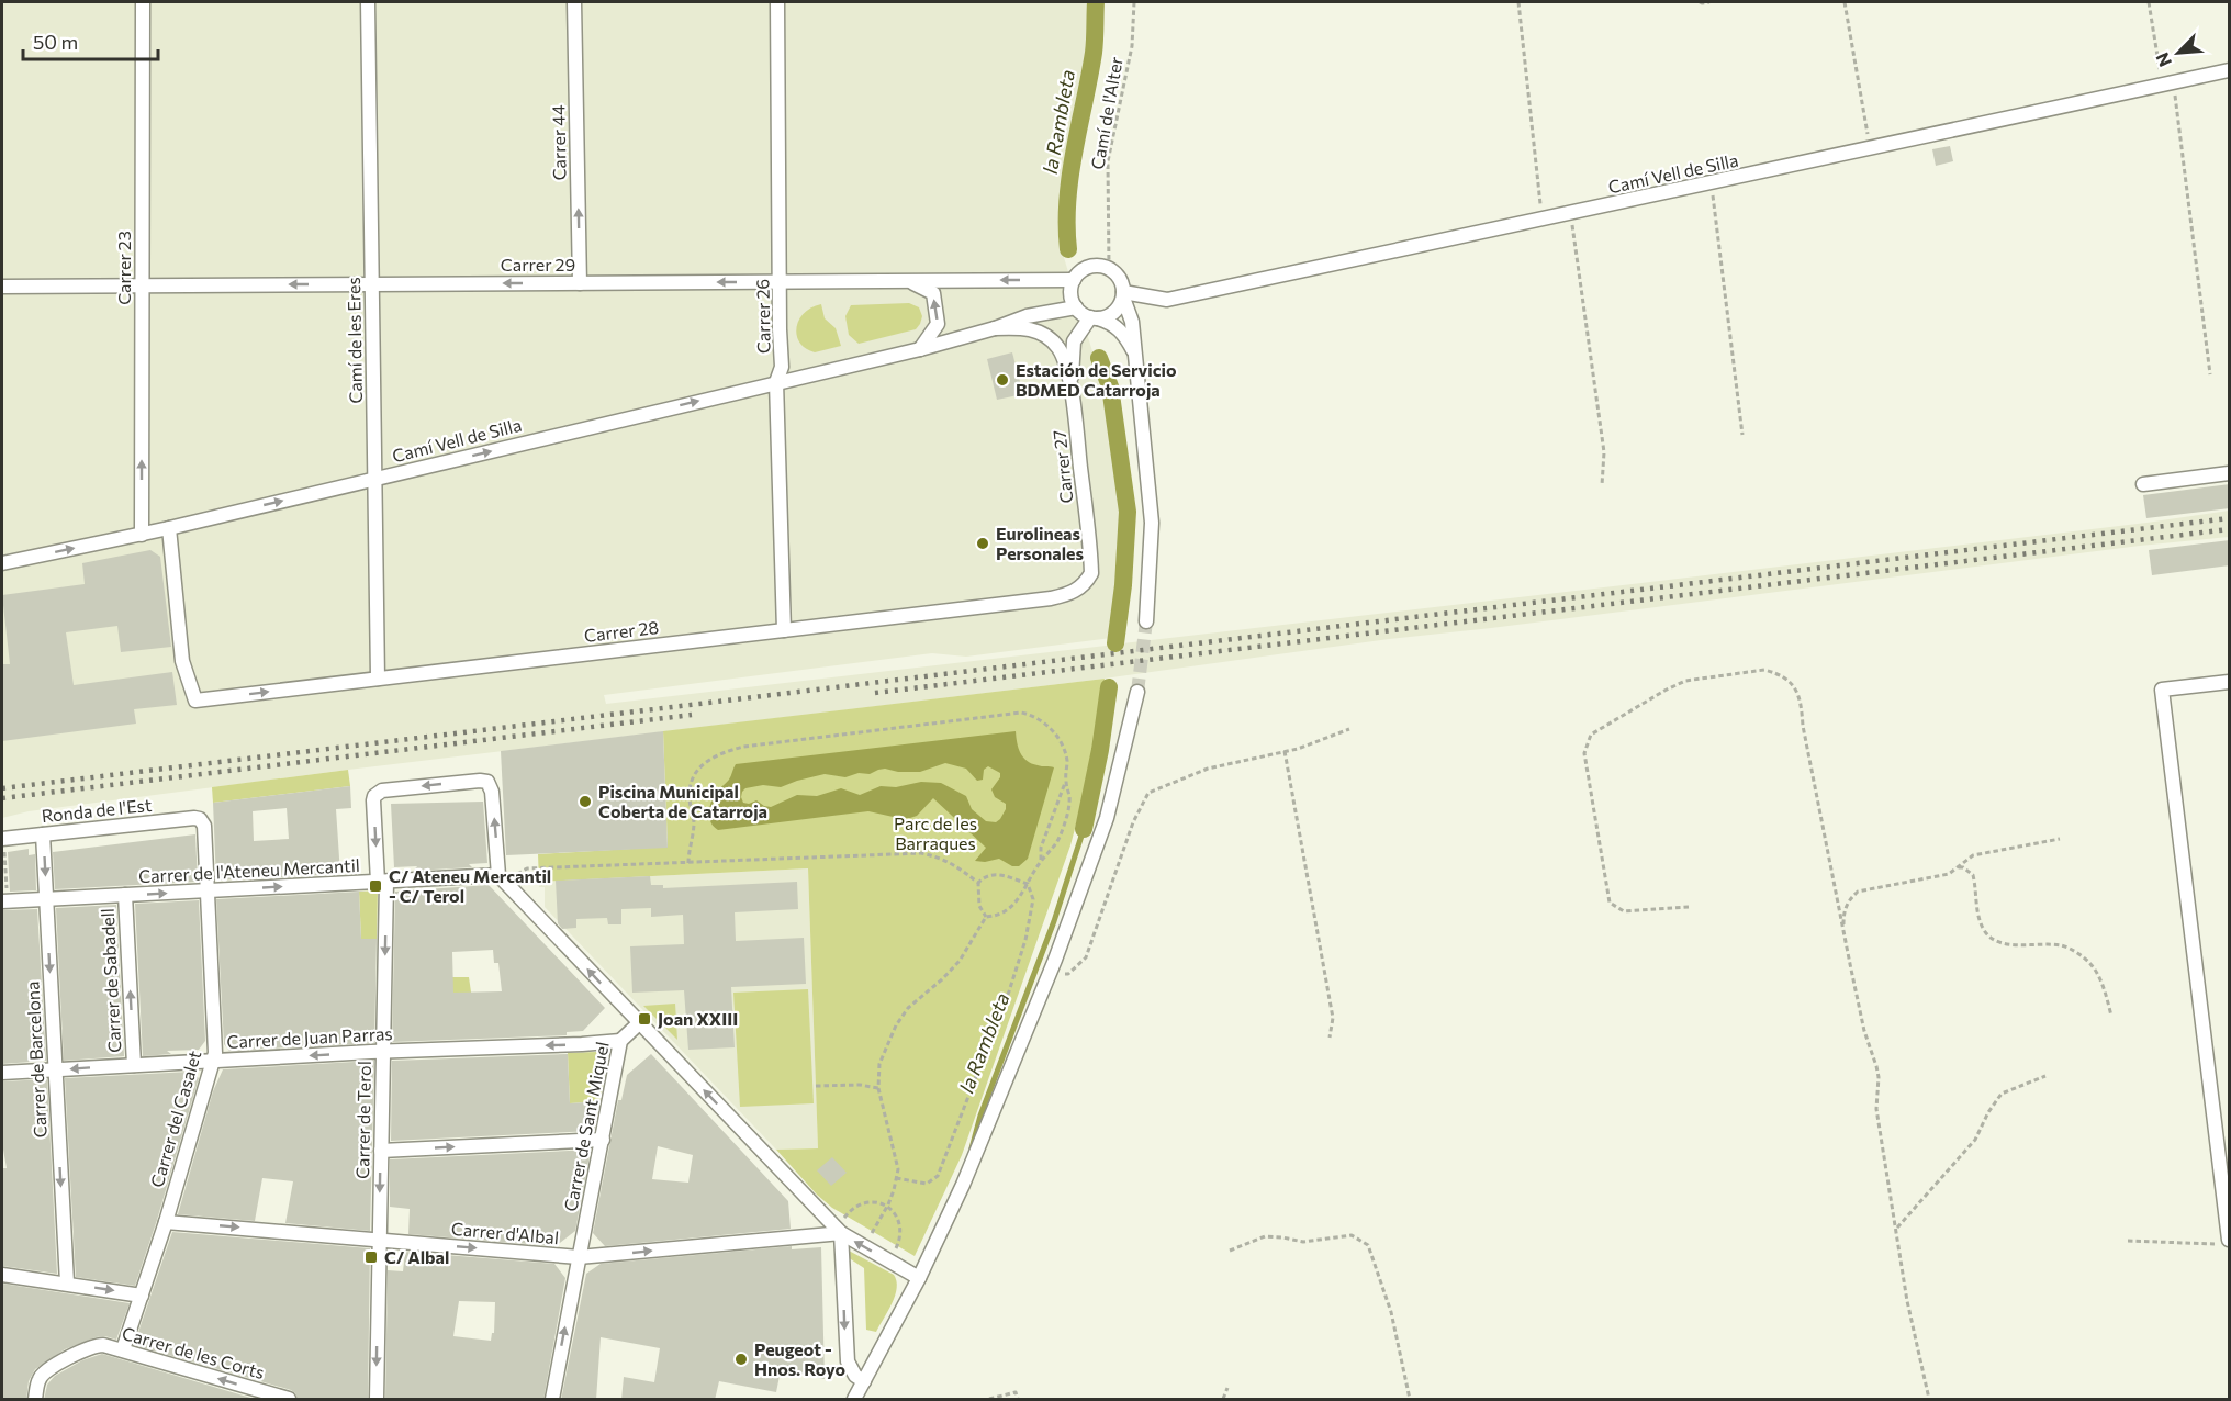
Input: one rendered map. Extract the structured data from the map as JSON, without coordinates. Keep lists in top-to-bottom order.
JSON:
{
  "streets": {
    "street": [
      "Carrer 44",
      "Camí Vell de Silla",
      "Carrer 29",
      "Carrer 23",
      "Carrer 26",
      "Camí de les Eres",
      "Carrer 27",
      "Carrer 28",
      "Ronda de l'Est",
      "Carrer de l'Ateneu Mercantil",
      "Carrer de Sabadell",
      "Carrer de Juan Parras",
      "Carrer de Barcelona",
      "Carrer del Casalet",
      "Carrer de Terol",
      "Carrer de Sant Miquel",
      "Carrer d'Albal",
      "Carrer de les Corts"
    ],
    "path": ["Camí de l'Alter"]
  },
  "crossings": [
    ["Camí de l'Alter", "Camí Vell de Silla"],
    ["Camí de l'Alter", "Carrer 29"],
    ["Camí de l'Alter", "Carrer 27"],
    ["Carrer 44", "Carrer 29"],
    ["Camí Vell de Silla", "Carrer 29"],
    ["Camí Vell de Silla", "Carrer 23"],
    ["Camí Vell de Silla", "Carrer 26"],
    ["Camí Vell de Silla", "Camí de les Eres"],
    ["Camí Vell de Silla", "Carrer 27"],
    ["Camí Vell de Silla", "Carrer 28"],
    ["Carrer 29", "Carrer 23"],
    ["Carrer 29", "Carrer 26"],
    ["Carrer 29", "Camí de les Eres"],
    ["Carrer 29", "Carrer 27"],
    ["Carrer 26", "Carrer 28"],
    ["Camí de les Eres", "Carrer 28"],
    ["Carrer 27", "Carrer 28"],
    ["Ronda de l'Est", "Carrer de Barcelona"],
    ["Ronda de l'Est", "Carrer del Casalet"],
    ["Carrer de l'Ateneu Mercantil", "Carrer de Sabadell"],
    ["Carrer de l'Ateneu Mercantil", "Carrer de Barcelona"],
    ["Carrer de l'Ateneu Mercantil", "Carrer del Casalet"],
    ["Carrer de l'Ateneu Mercantil", "Carrer de Terol"],
    ["Carrer de Sabadell", "Carrer de Juan Parras"],
    ["Carrer de Juan Parras", "Carrer de Barcelona"],
    ["Carrer de Juan Parras", "Carrer del Casalet"],
    ["Carrer de Juan Parras", "Carrer de Terol"],
    ["Carrer de Juan Parras", "Carrer de Sant Miquel"],
    ["Carrer del Casalet", "Carrer d'Albal"],
    ["Carrer del Casalet", "Carrer de les Corts"],
    ["Carrer de Terol", "Carrer d'Albal"],
    ["Carrer de Sant Miquel", "Carrer d'Albal"]
  ],
  "one_way": [
    "Carrer 44",
    "Carrer 29",
    "Carrer 23",
    "Carrer de l'Ateneu Mercantil",
    "Carrer de Sabadell",
    "Carrer de Barcelona",
    "Carrer de Sant Miquel",
    "Carrer de les Corts"
  ],
  "water": ["la Rambleta"],
  "parks": ["Parc de les Barraques"],
  "places": {
    "other": [
      "Estación de Servicio BDMED Catarroja",
      "Eurolineas Personales",
      "Piscina Municipal Coberta de Catarroja",
      "Peugeot - Hnos. Royo"
    ],
    "transit": ["C/ Ateneu Mercantil - C/ Terol", "Joan XXIII", "C/ Albal"]
  },
  "scale_bar": "50 m",
  "north": "bottom left"
}
